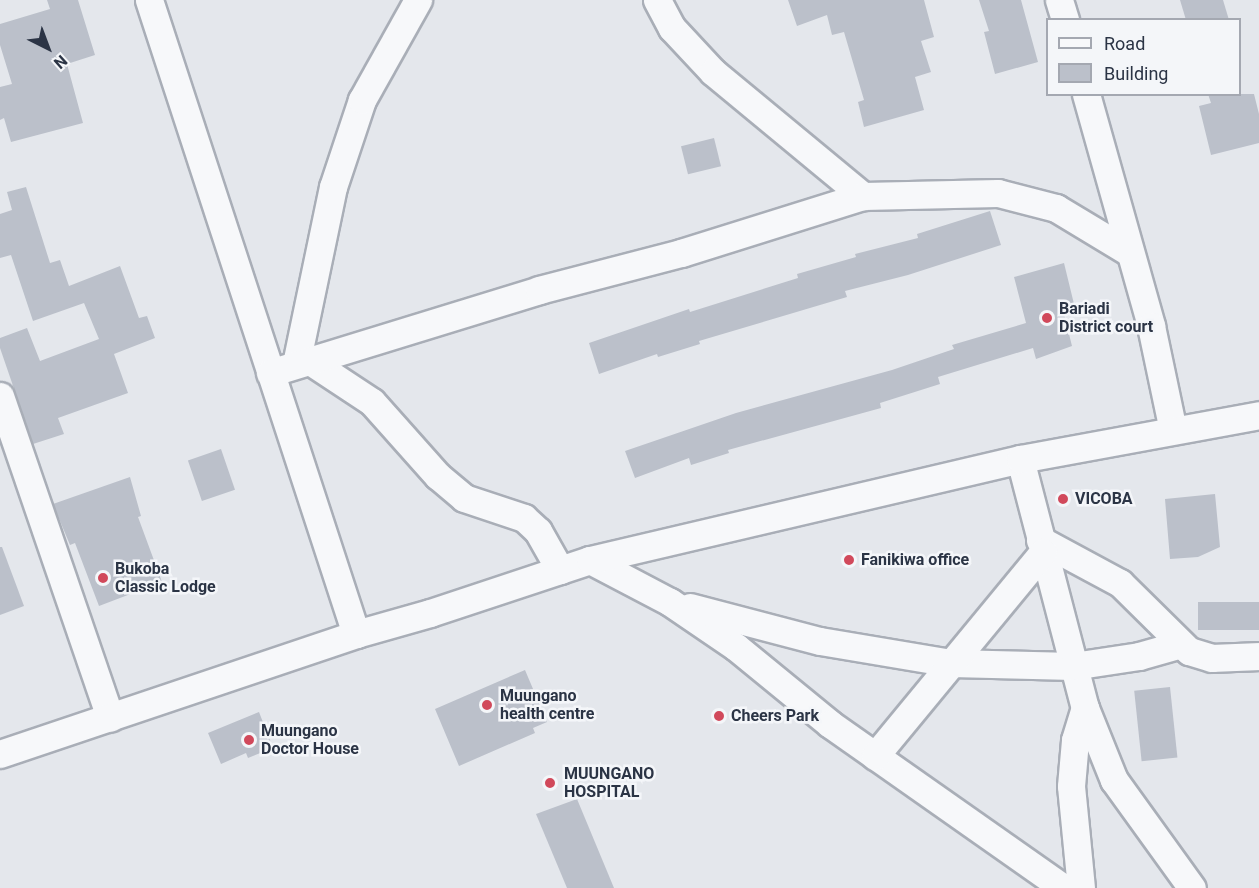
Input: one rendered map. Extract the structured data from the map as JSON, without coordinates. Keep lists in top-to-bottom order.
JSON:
{
  "places": [
    "Bariadi District court",
    "VICOBA",
    "Fanikiwa office",
    "Bukoba Classic Lodge",
    "Muungano health centre",
    "Cheers Park",
    "Muungano Doctor House",
    "MUUNGANO HOSPITAL"
  ],
  "legend": ["Road", "Building"],
  "north": "bottom right"
}
